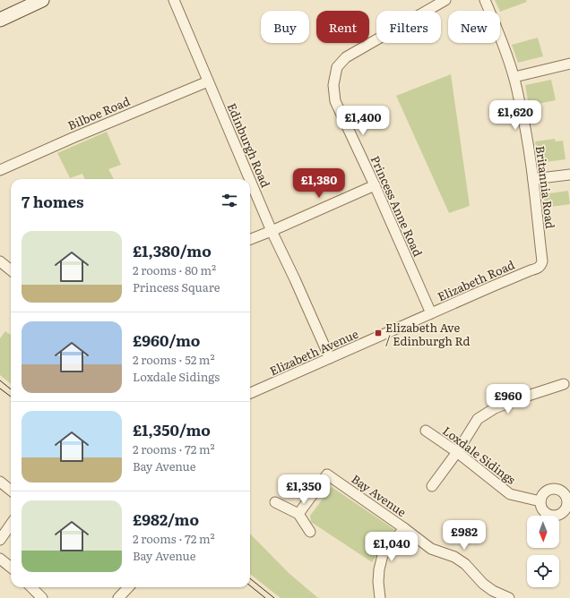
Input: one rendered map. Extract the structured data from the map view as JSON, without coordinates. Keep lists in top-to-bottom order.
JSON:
{
  "streets": {
    "street": [
      "Bilboe Road",
      "Edinburgh Road",
      "Britannia Road",
      "Princess Anne Road",
      "Elizabeth Road",
      "Elizabeth Avenue",
      "Loxdale Sidings",
      "Bay Avenue"
    ]
  },
  "crossings": [
    ["Bilboe Road", "Edinburgh Road"],
    ["Edinburgh Road", "Elizabeth Avenue"],
    ["Britannia Road", "Elizabeth Road"],
    ["Princess Anne Road", "Elizabeth Road"],
    ["Princess Anne Road", "Elizabeth Avenue"],
    ["Elizabeth Road", "Elizabeth Avenue"]
  ],
  "places": {
    "transit": ["Elizabeth Ave / Edinburgh Rd"]
  },
  "north": "bottom",
  "page": {
    "chip": [
      "Buy",
      "Rent",
      "Filters",
      "New"
    ],
    "price": [
      "£1,620",
      "£1,400",
      "£1,380",
      "£960",
      "£1,350",
      "£982",
      "£1,040"
    ],
    "heading": "7 homes",
    "list": [
      {
        "name": "£1,380/mo",
        "note": "2 rooms · 80 m² · Princess Square"
      },
      {
        "name": "£960/mo",
        "note": "2 rooms · 52 m² · Loxdale Sidings"
      },
      {
        "name": "£1,350/mo",
        "note": "2 rooms · 72 m² · Bay Avenue"
      },
      {
        "name": "£982/mo",
        "note": "2 rooms · 72 m² · Bay Avenue"
      }
    ]
  }
}
